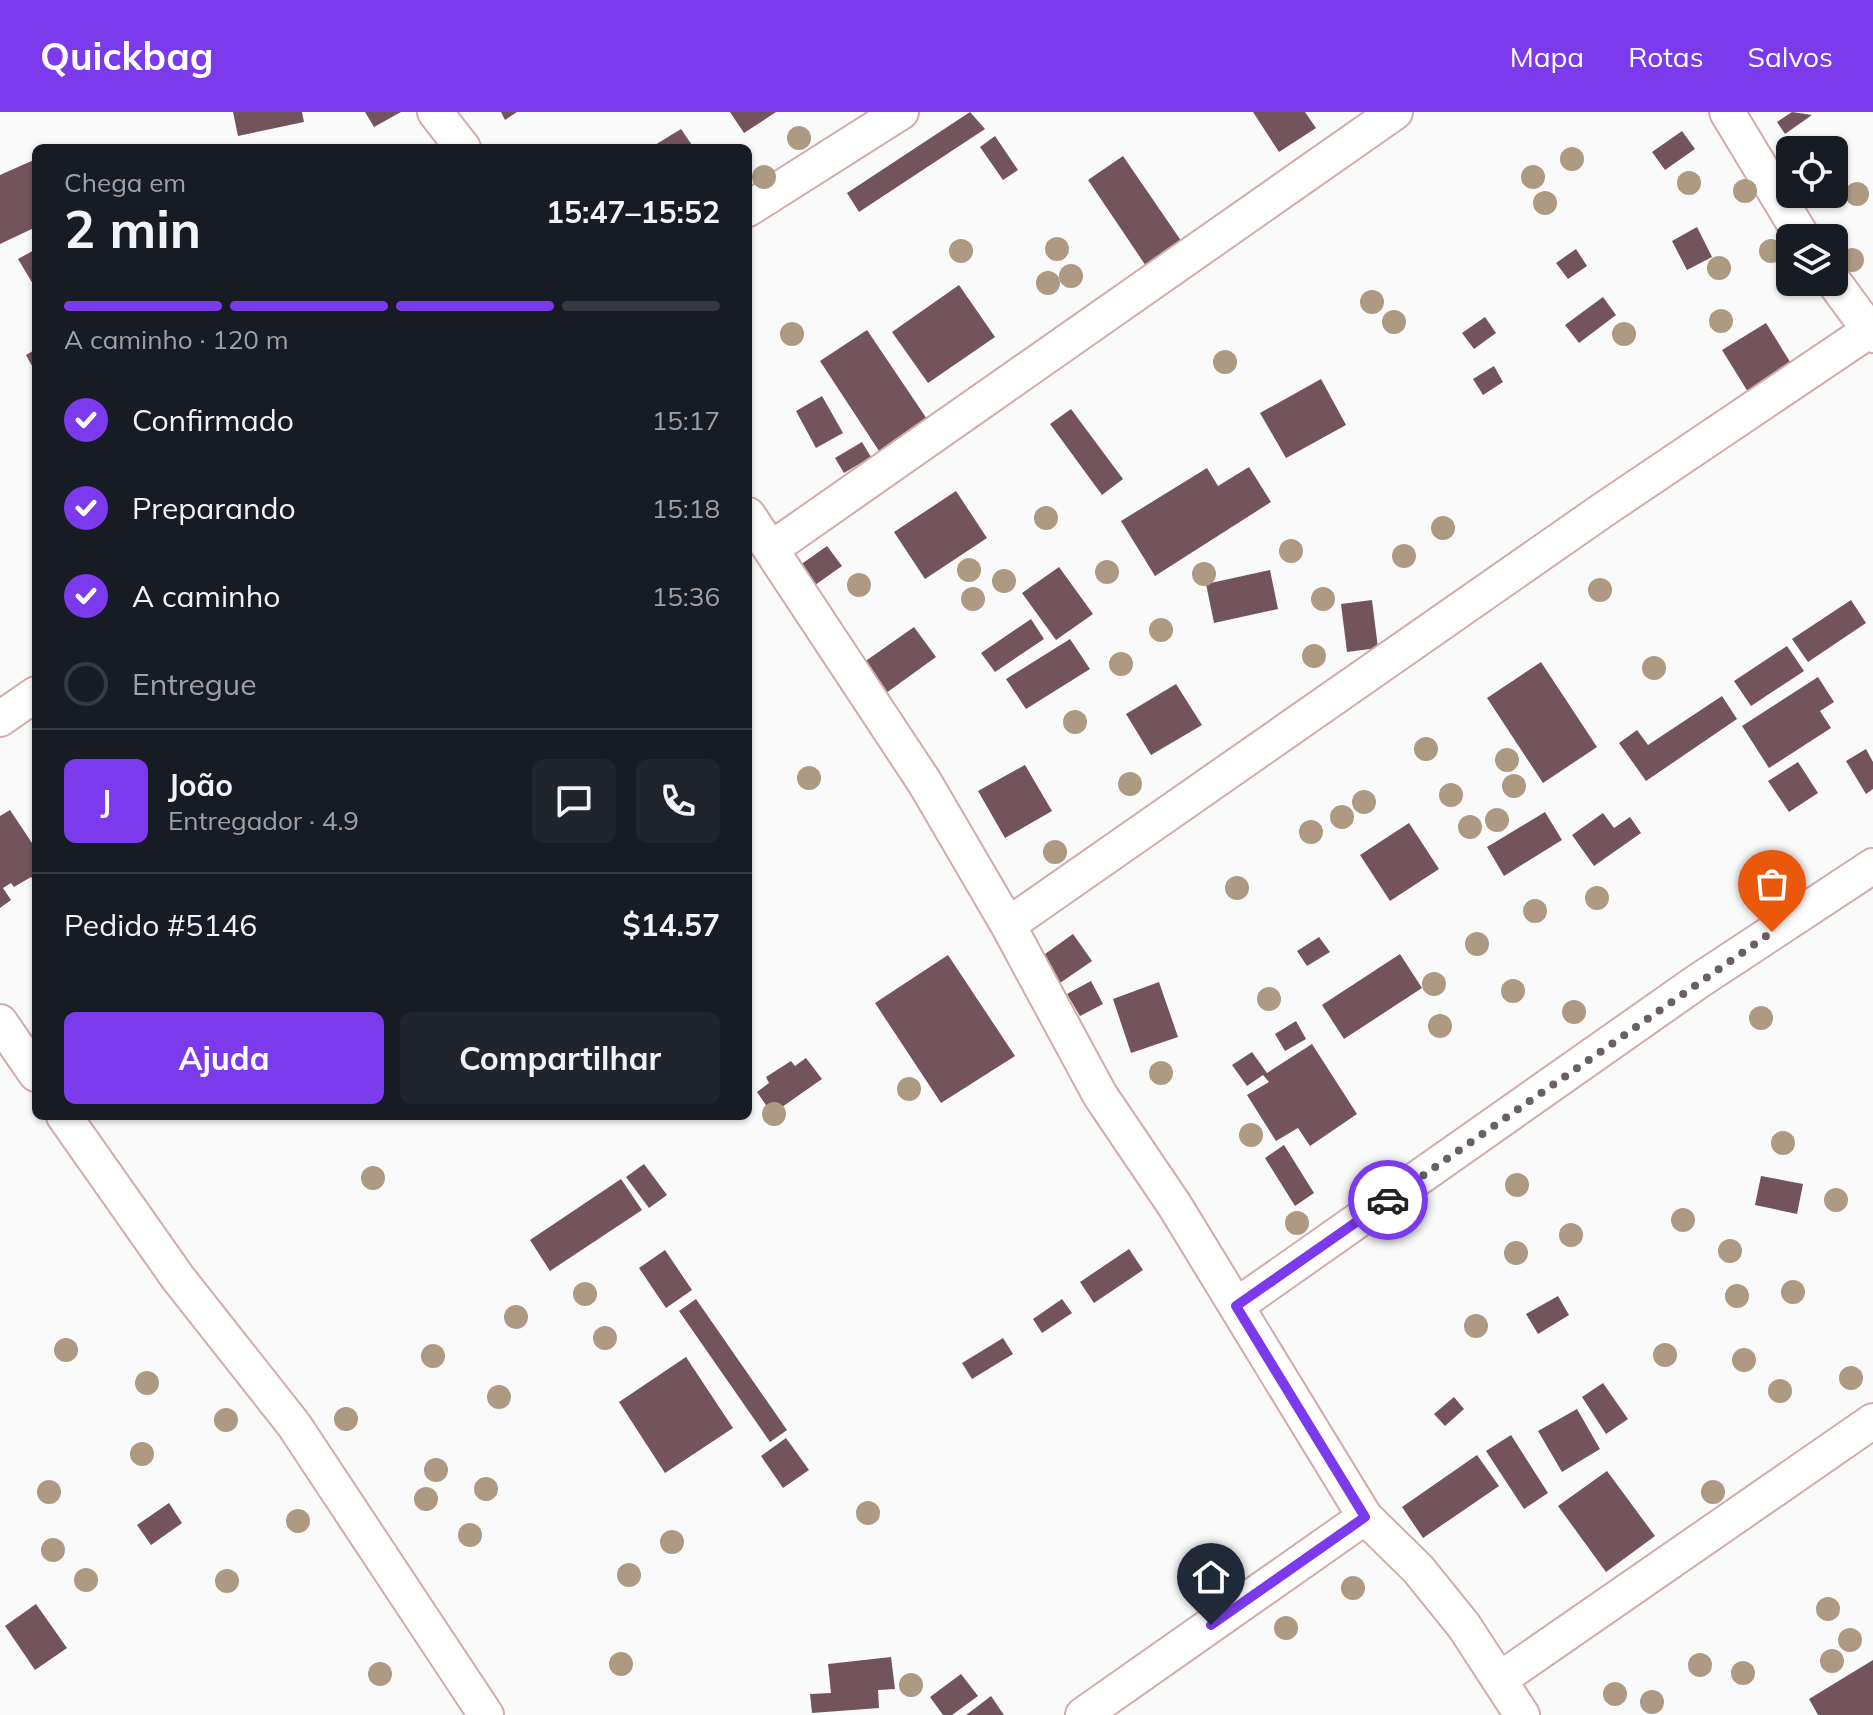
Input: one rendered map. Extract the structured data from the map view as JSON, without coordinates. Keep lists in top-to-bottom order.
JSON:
{
  "page": {
    "header": "Quickbag",
    "nav": ["Mapa", "Rotas", "Salvos"],
    "heading": ["2 min", "Chega em", "15:47–15:52"],
    "panel": [
      "João",
      "Entregador · 4.9",
      "Pedido #5146",
      "$14.57"
    ],
    "bar": "A caminho · 120 m",
    "list": [
      ["Confirmado", "15:17"],
      ["Preparando", "15:18"],
      ["A caminho", "15:36"],
      "Entregue"
    ],
    "round": "J",
    "buttons": ["Ajuda", "Compartilhar"]
  }
}
